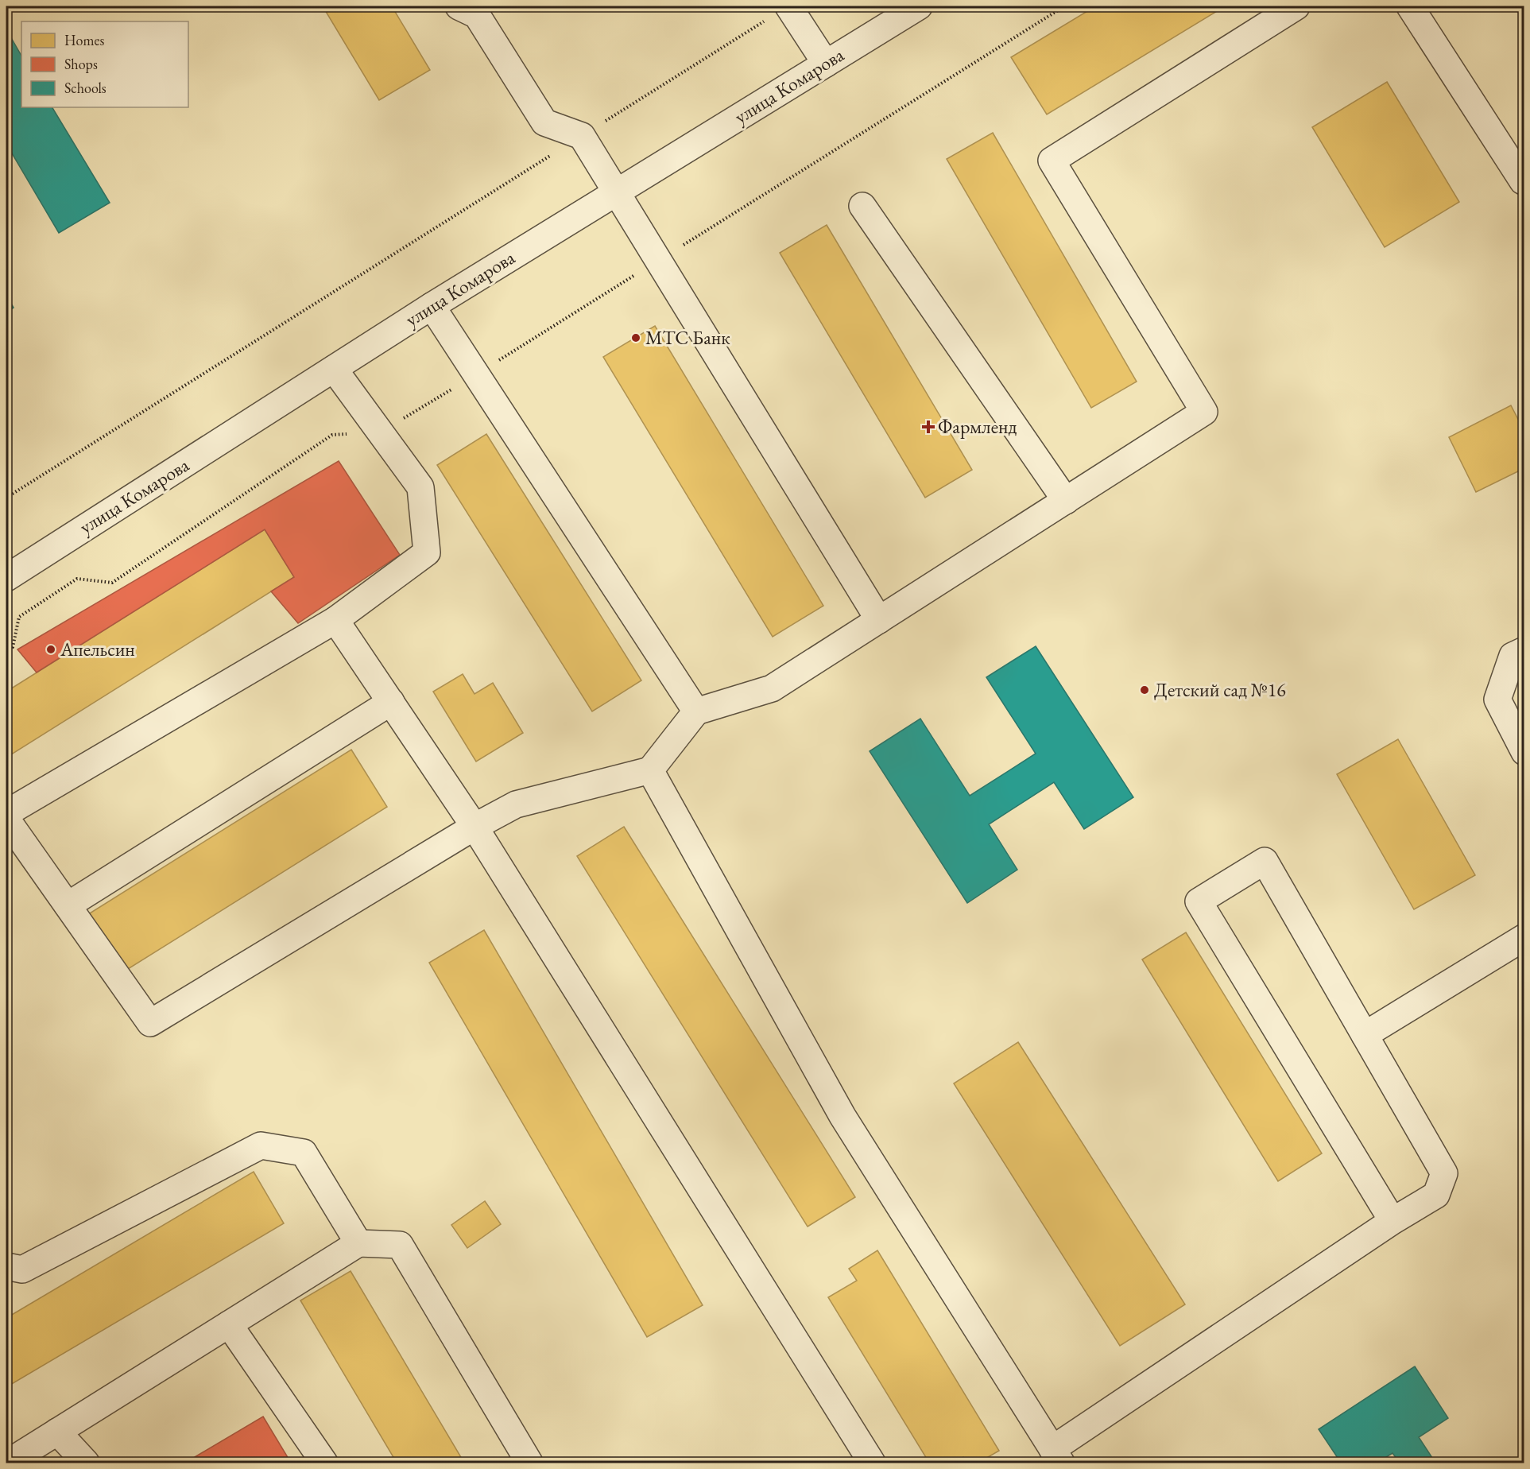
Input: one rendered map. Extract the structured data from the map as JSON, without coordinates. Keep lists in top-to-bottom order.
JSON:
{
  "streets": {
    "street": ["улица Комарова"]
  },
  "places": {
    "other": ["МТС Банк", "Апельсин", "Детский сад №16"],
    "health": ["Фармленд"]
  },
  "legend": ["Homes", "Shops", "Schools"]
}
